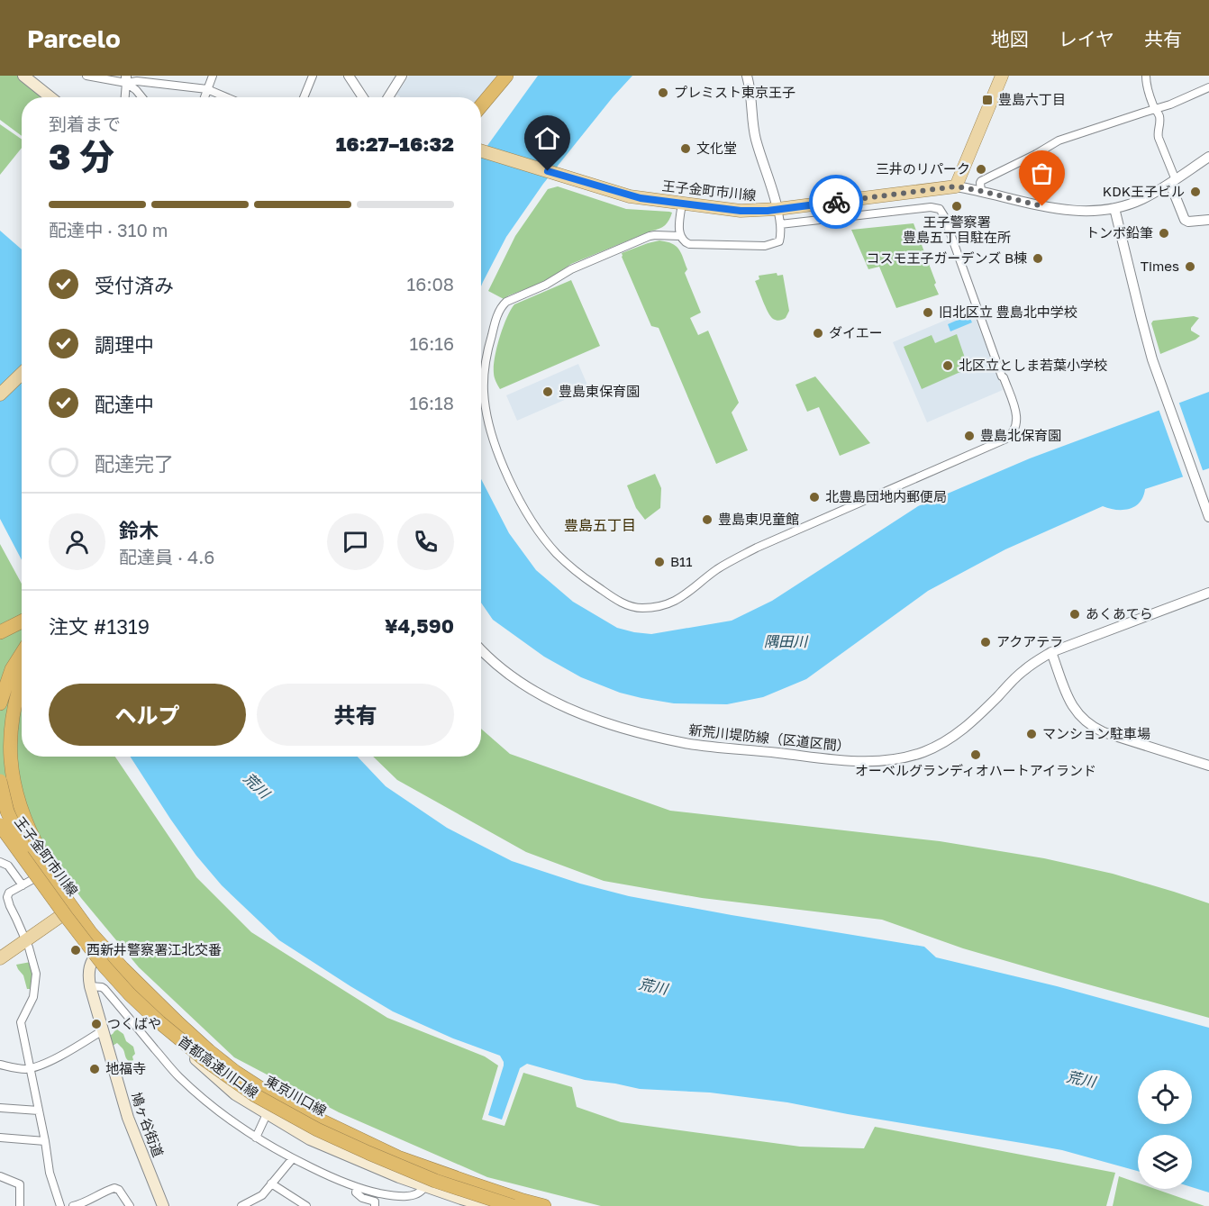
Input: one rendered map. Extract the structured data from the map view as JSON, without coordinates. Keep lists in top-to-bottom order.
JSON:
{
  "streets": {
    "highway": ["首都高速川口線"],
    "main road": ["王子金町市川線", "東京川口線", "鳩ヶ谷街道"],
    "street": ["新荒川堤防線（区道区間）"]
  },
  "crossings": [
    ["王子金町市川線", "東京川口線"],
    ["東京川口線", "鳩ヶ谷街道"]
  ],
  "districts": ["豊島五丁目"],
  "water": ["隅田川", "荒川"],
  "places": {
    "other": [
      "プレミスト東京王子",
      "文化堂",
      "三井のリパーク",
      "KDK王子ビル",
      "王子警察署 豊島五丁目駐在所",
      "トンボ鉛筆",
      "コスモ王子ガーデンズ B棟",
      "Times",
      "旧北区立 豊島北中学校",
      "ダイエー",
      "北区立としま若葉小学校",
      "豊島東保育園",
      "豊島北保育園",
      "北豊島団地内郵便局",
      "豊島東児童館",
      "B11",
      "あくあてら",
      "アクアテラ",
      "マンション駐車場",
      "オーベルグランディオハートアイランド",
      "西新井警察署江北交番",
      "つくばや",
      "地福寺"
    ],
    "transit": ["豊島六丁目"]
  },
  "page": {
    "header": "Parcelo",
    "nav": ["地図", "レイヤ", "共有"],
    "heading": ["3 分", "到着まで", "16:27–16:32"],
    "panel": [
      "鈴木",
      "配達員 · 4.6",
      "注文 #1319",
      "¥4,590"
    ],
    "bar": "配達中 · 310 m",
    "list": [
      ["受付済み", "16:08"],
      ["調理中", "16:16"],
      ["配達中", "16:18"],
      "配達完了"
    ],
    "buttons": ["ヘルプ", "共有"]
  }
}
